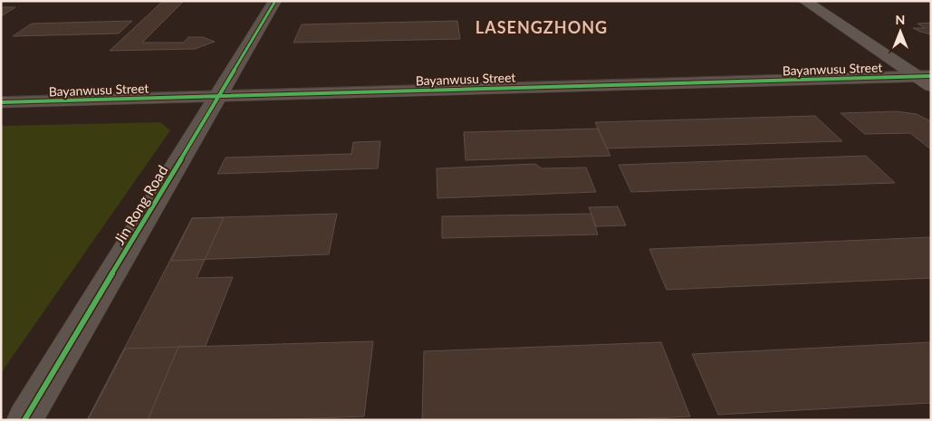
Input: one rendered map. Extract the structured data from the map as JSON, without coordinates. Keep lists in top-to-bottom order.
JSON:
{
  "streets": {
    "street": ["Bayanwusu Street", "Jin Rong Road"]
  },
  "crossings": [
    ["Bayanwusu Street", "Jin Rong Road"]
  ],
  "districts": ["LASENGZHONG"],
  "north": "top"
}
